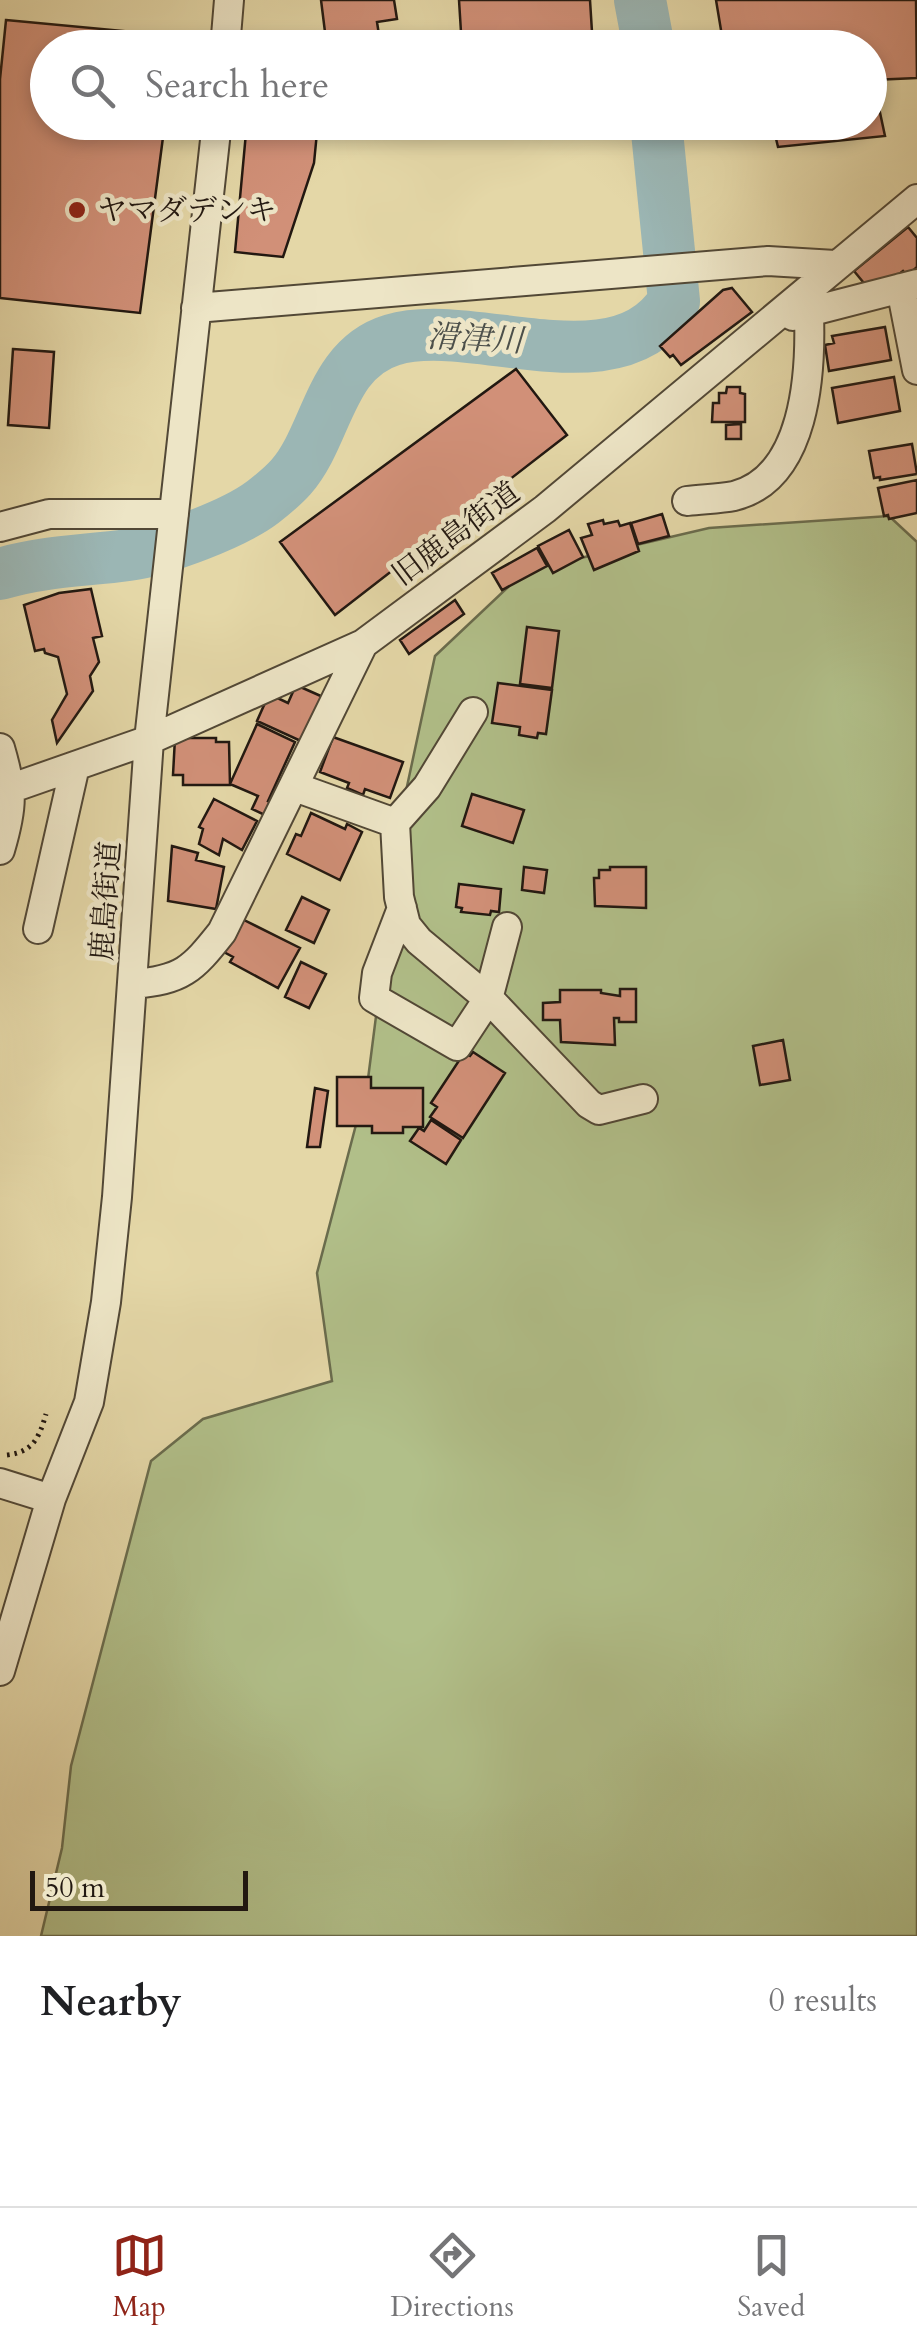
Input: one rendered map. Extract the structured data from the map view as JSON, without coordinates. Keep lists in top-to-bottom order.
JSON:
{
  "streets": {
    "street": ["旧鹿島街道", "鹿島街道"]
  },
  "crossings": [
    ["旧鹿島街道", "鹿島街道"]
  ],
  "water": ["滑津川"],
  "places": ["ヤマダデンキ"],
  "scale_bar": "50 m",
  "page": {
    "search": "Search here",
    "scale": "50 m",
    "heading": ["Nearby", "0 results"],
    "nav": ["Map", "Directions", "Saved"]
  }
}
